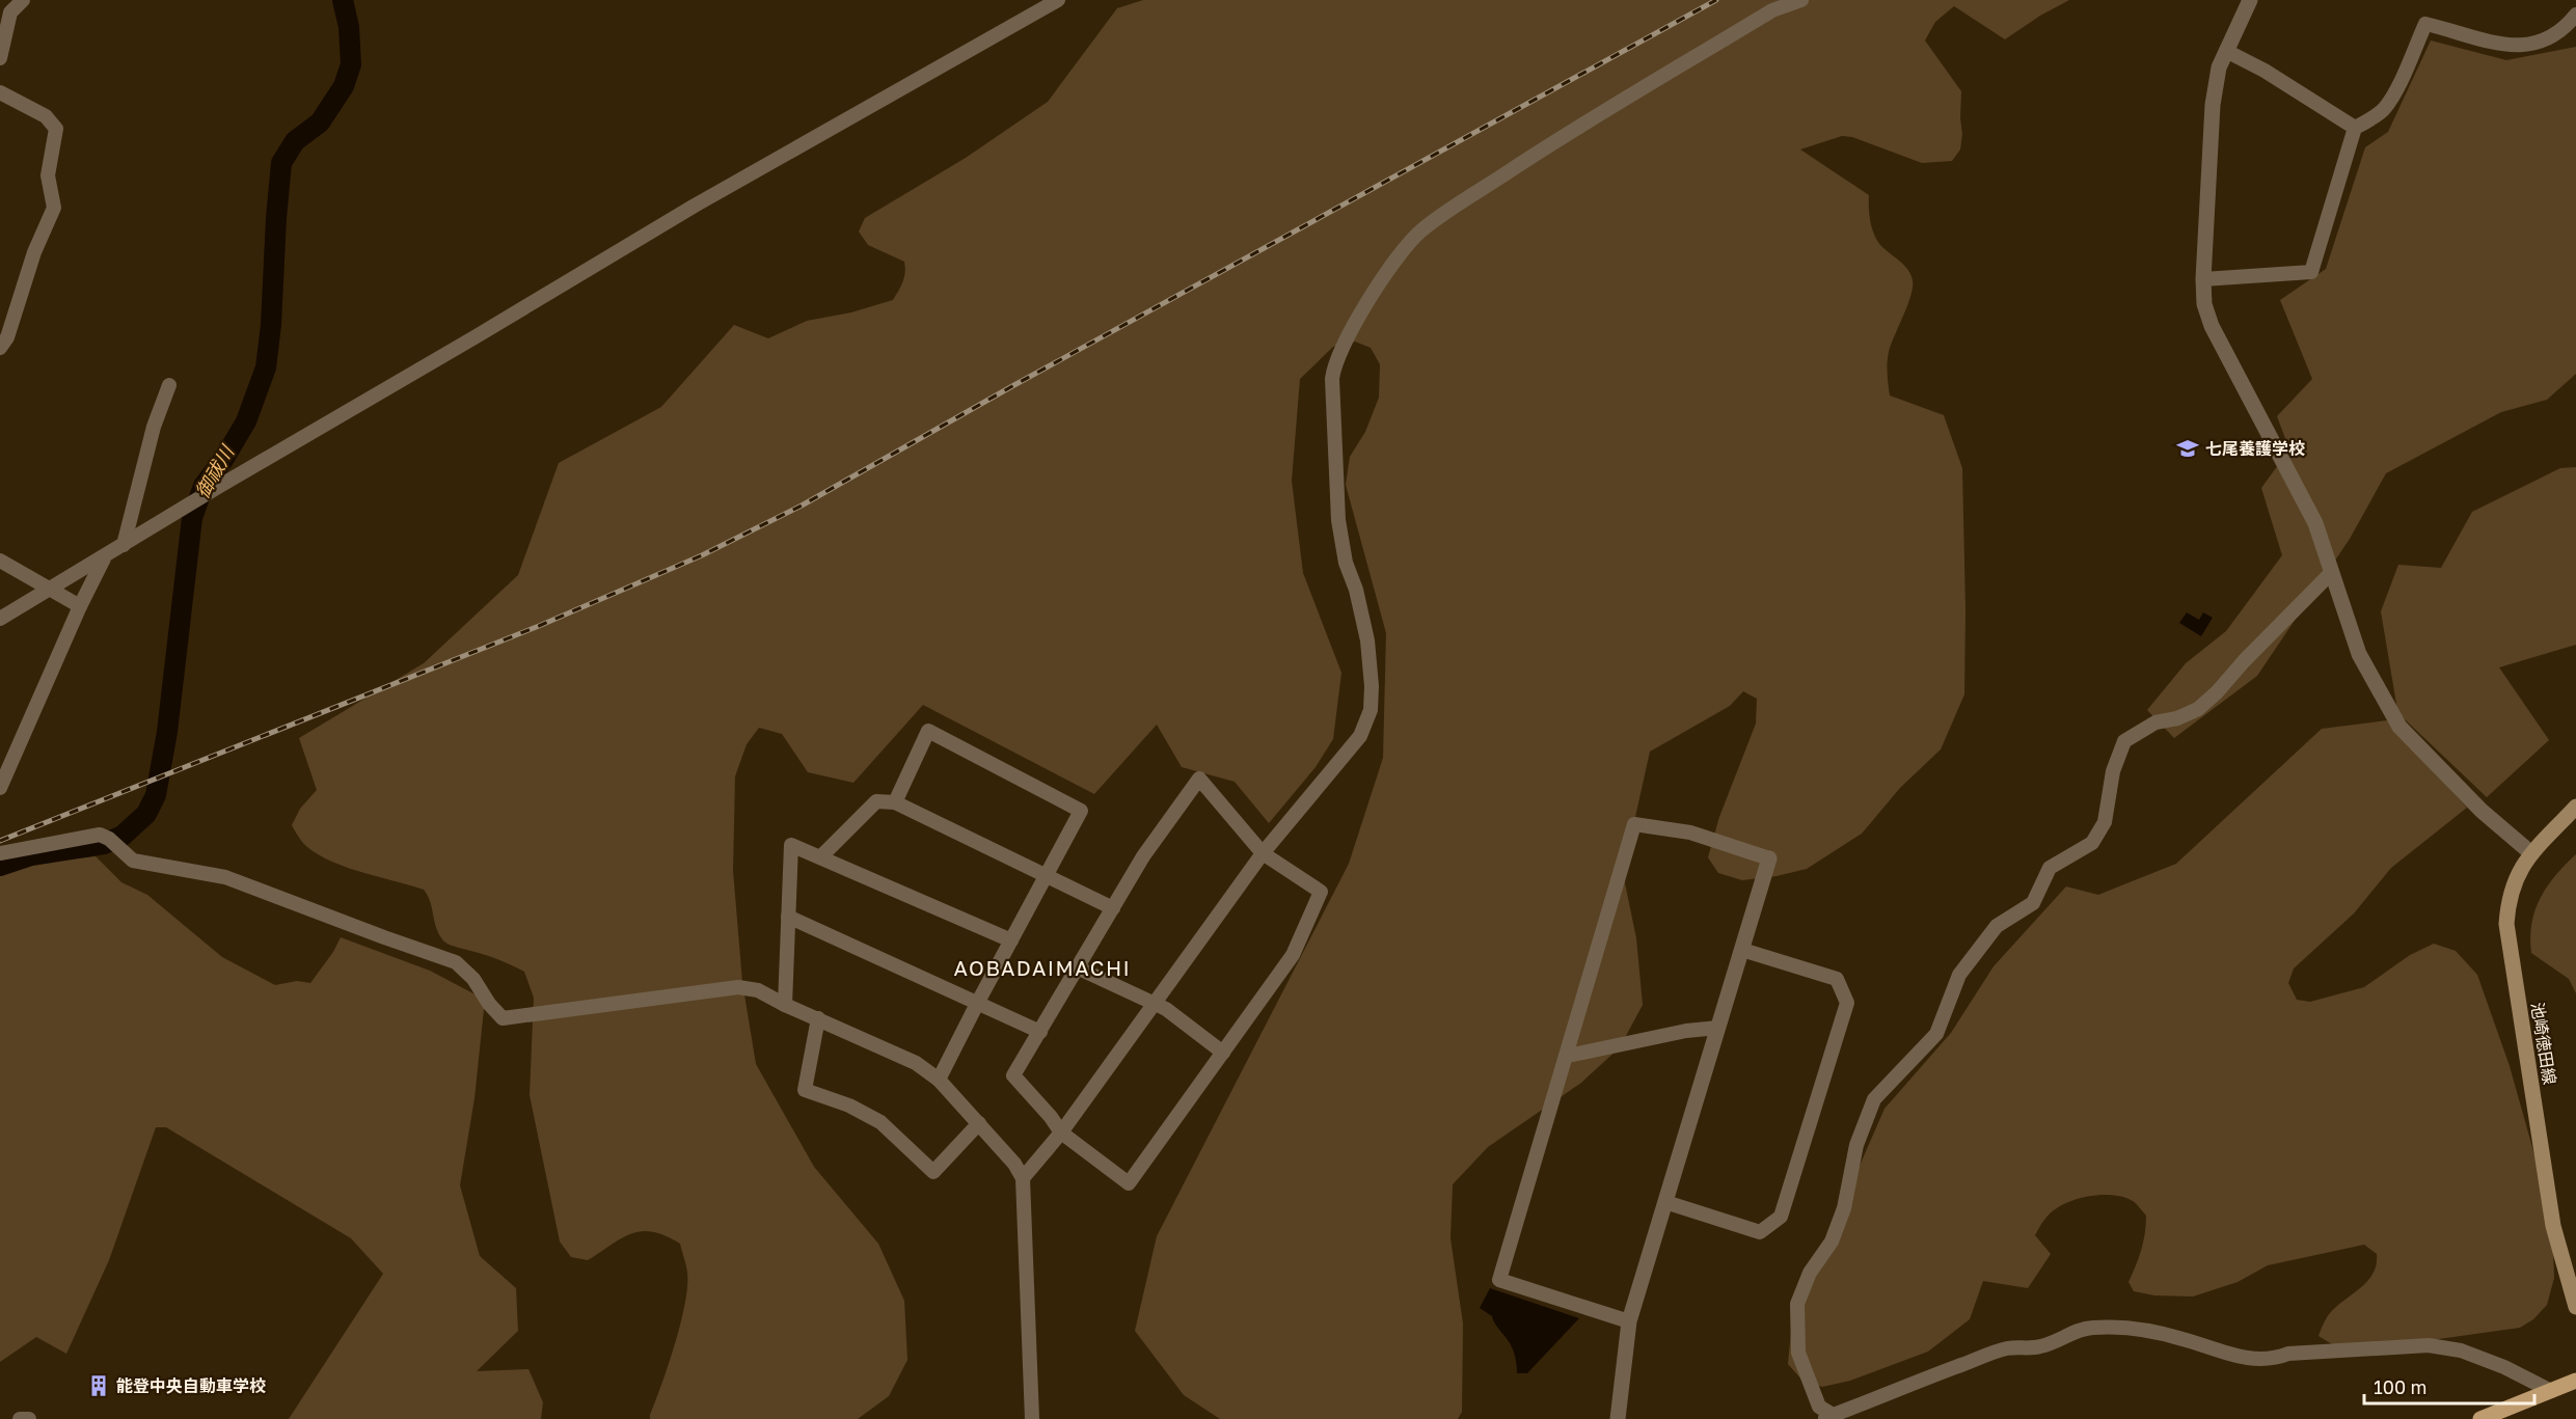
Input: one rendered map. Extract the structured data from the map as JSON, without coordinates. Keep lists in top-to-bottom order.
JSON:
{
  "streets": {
    "main road": ["池崎徳田線"]
  },
  "districts": ["AOBADAIMACHI"],
  "water": ["御祓川"],
  "places": {
    "school or university": ["七尾養護学校"],
    "building": ["能登中央自動車学校"]
  },
  "scale_bar": "100 m"
}
